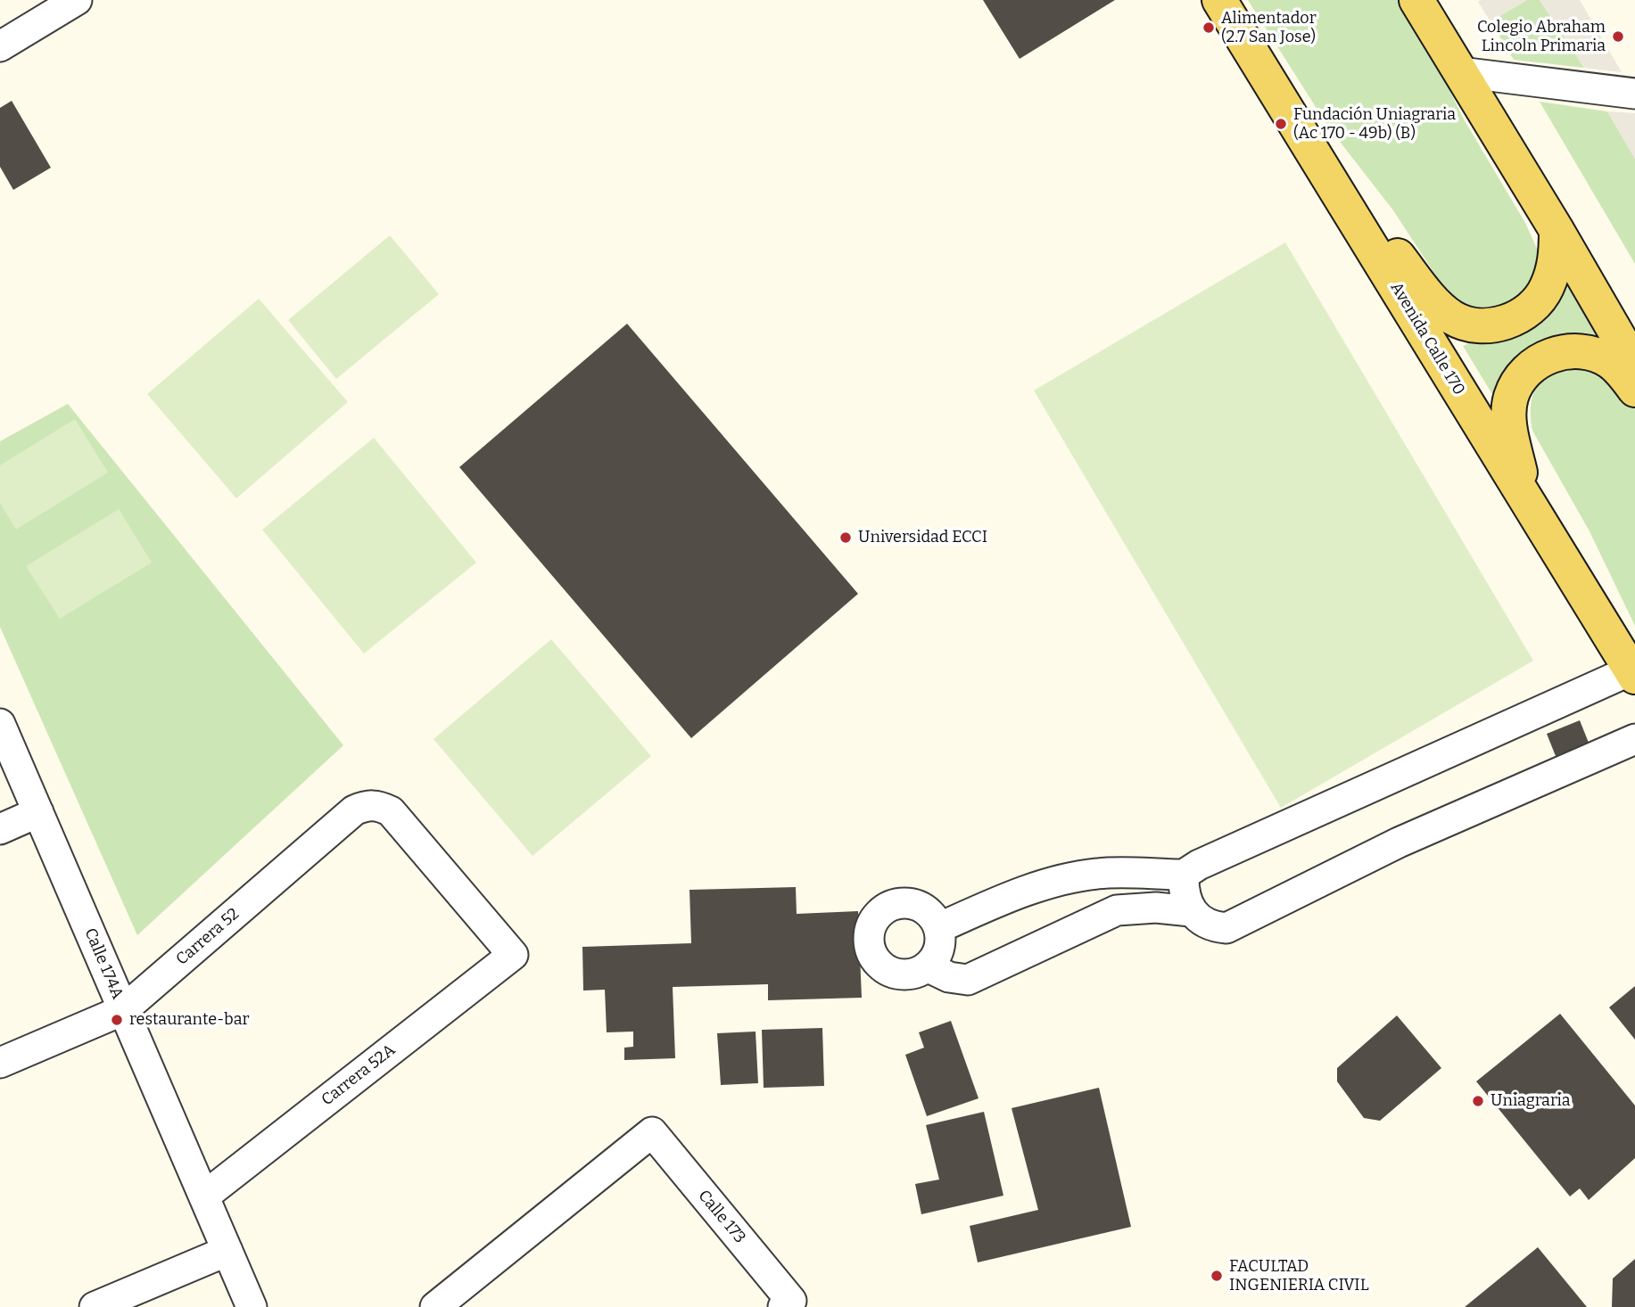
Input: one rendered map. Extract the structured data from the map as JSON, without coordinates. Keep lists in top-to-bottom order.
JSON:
{
  "streets": {
    "main road": ["Avenida Calle 170"],
    "street": [
      "Carrera 52",
      "Calle 174A",
      "Carrera 52A",
      "Calle 173"
    ]
  },
  "crossings": [
    ["Carrera 52", "Calle 174A"],
    ["Carrera 52", "Carrera 52A"],
    ["Calle 174A", "Carrera 52A"]
  ],
  "places": [
    "Alimentador (2.7 San Jose)",
    "Colegio Abraham Lincoln Primaria",
    "Fundación Uniagraria (Ac 170 - 49b) (B)",
    "Universidad ECCI",
    "restaurante-bar",
    "Uniagraria",
    "FACULTAD INGENIERIA CIVIL"
  ]
}
